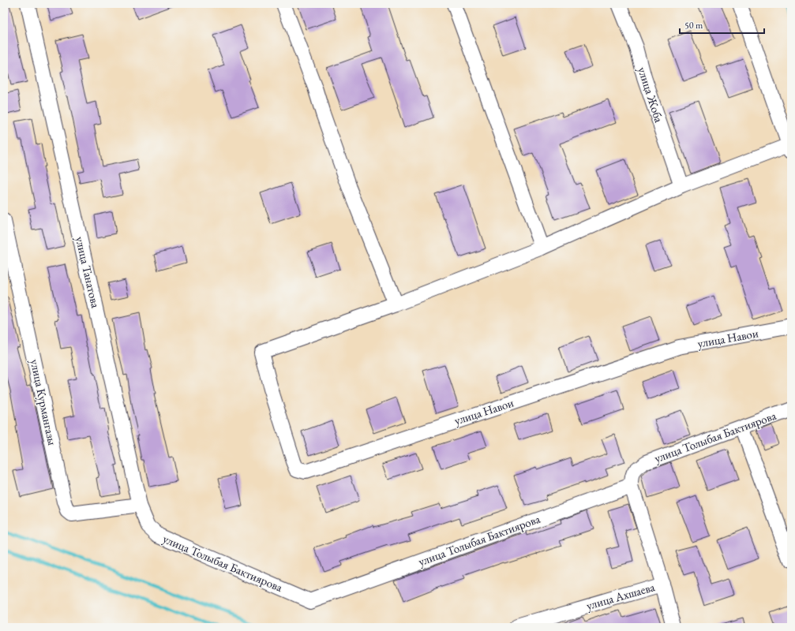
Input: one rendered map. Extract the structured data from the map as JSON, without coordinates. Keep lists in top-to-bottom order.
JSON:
{
  "streets": {
    "street": [
      "улица Жоба",
      "улица Танатова",
      "улица Навои",
      "улица Курмангазы",
      "улица Толыбая Бактиярова",
      "улица Ахшаева"
    ]
  },
  "crossings": [
    ["улица Танатова", "улица Курмангазы"],
    ["улица Танатова", "улица Толыбая Бактиярова"],
    ["улица Толыбая Бактиярова", "улица Ахшаева"]
  ],
  "scale_bar": "50 m"
}
